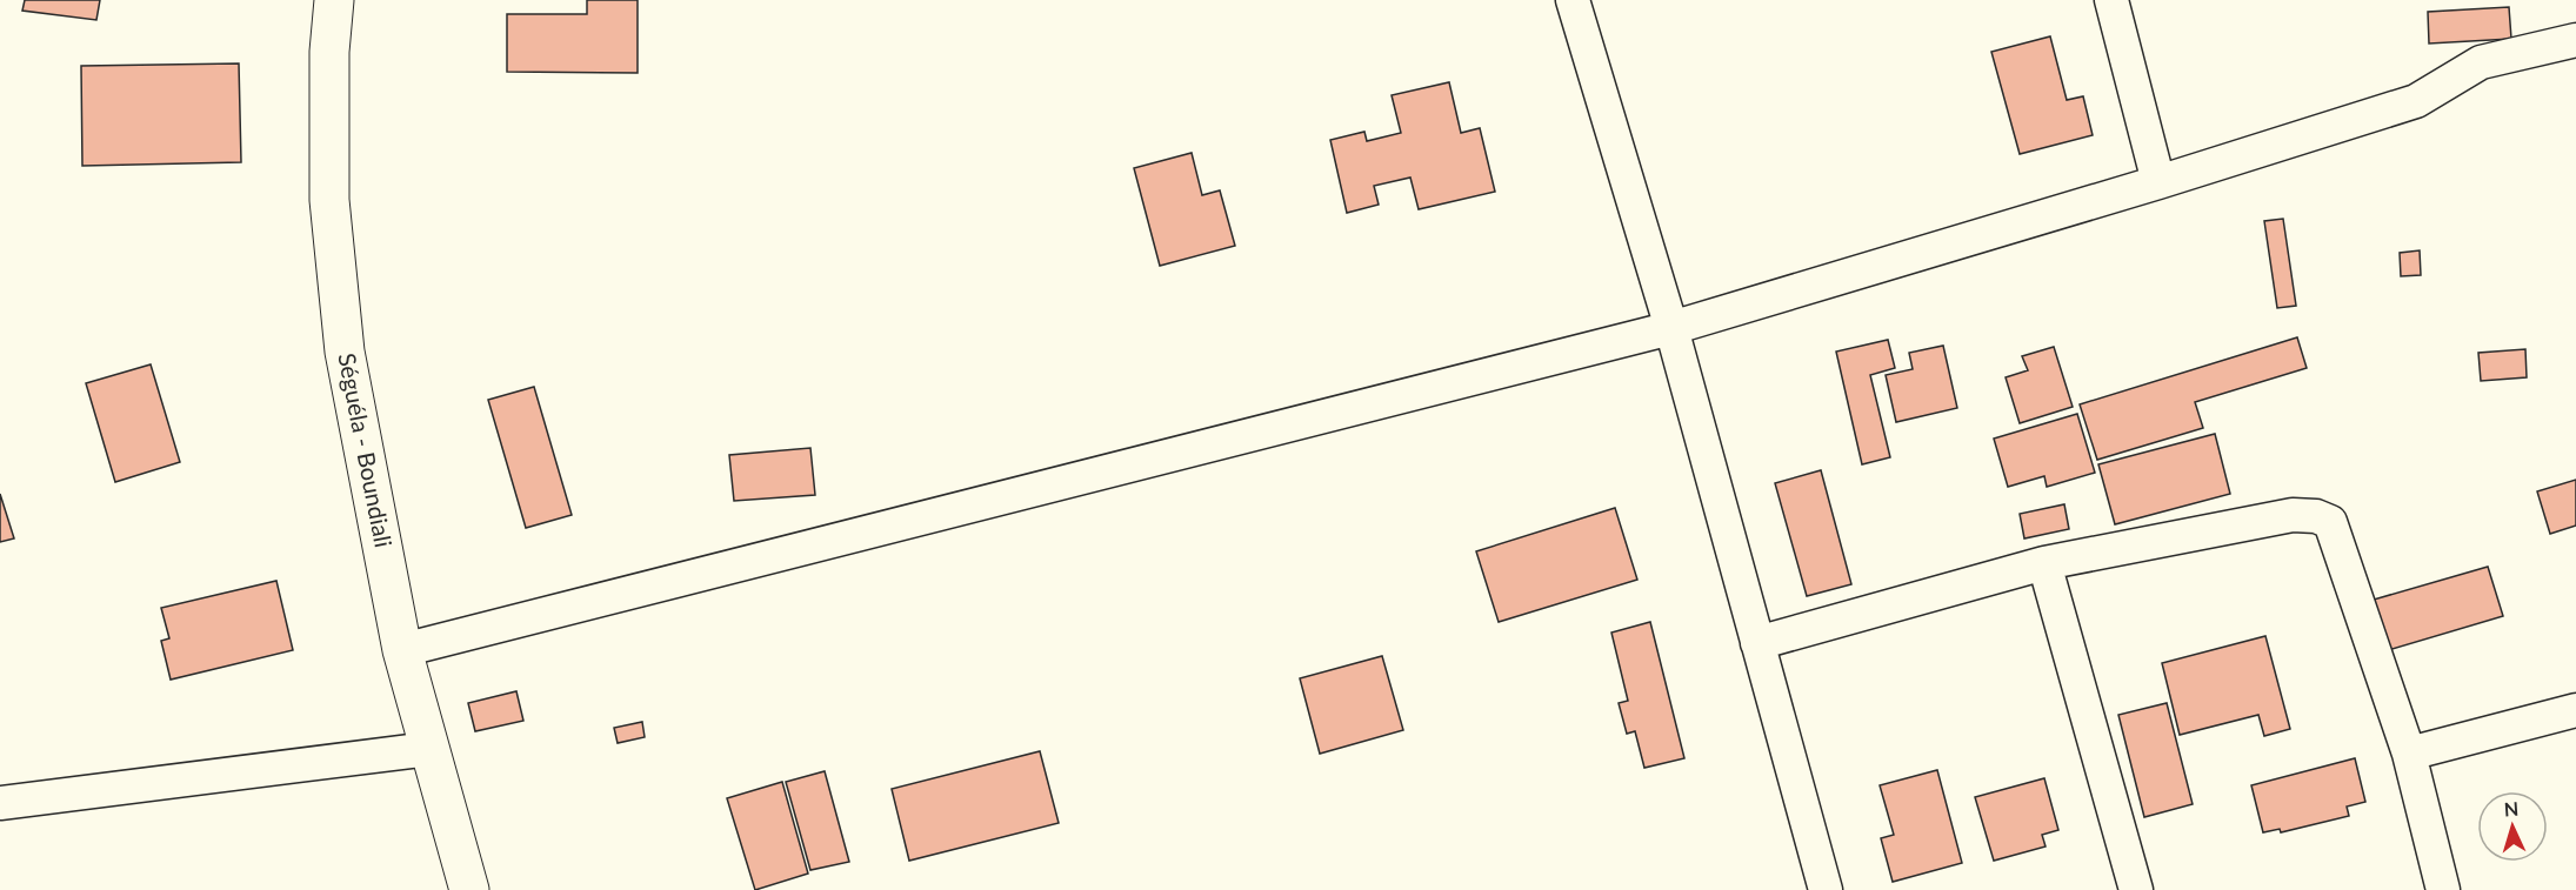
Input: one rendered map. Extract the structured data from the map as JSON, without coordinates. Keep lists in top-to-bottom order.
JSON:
{
  "streets": {
    "main road": ["Séguéla - Boundiali"]
  },
  "north": "top"
}
